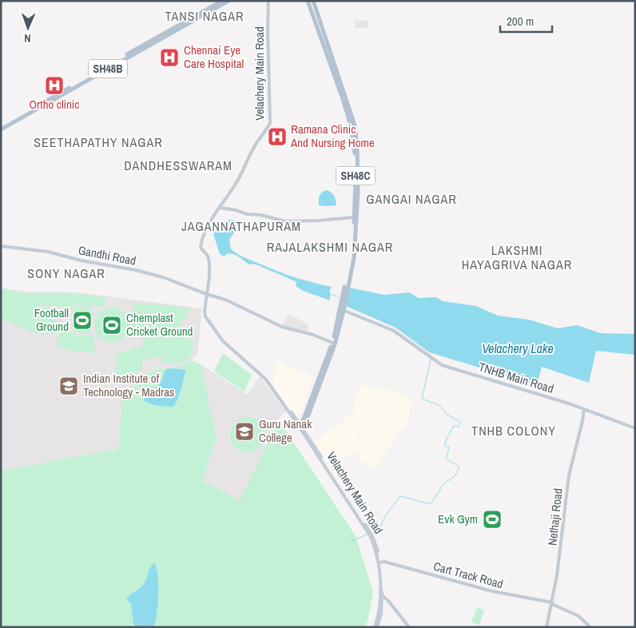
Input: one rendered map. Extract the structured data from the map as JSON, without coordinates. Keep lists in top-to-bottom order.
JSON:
{
  "streets": {
    "main road": ["SH48B", "SH48C"],
    "street": [
      "Velachery Main Road",
      "Gandhi Road",
      "TNHB Main Road",
      "Nethaji Road",
      "Cart Track Road"
    ]
  },
  "crossings": [
    ["Velachery Main Road", "SH48C"],
    ["Velachery Main Road", "Gandhi Road"],
    ["Velachery Main Road", "Cart Track Road"],
    ["SH48C", "Gandhi Road"],
    ["SH48C", "TNHB Main Road"],
    ["TNHB Main Road", "Nethaji Road"],
    ["Nethaji Road", "Cart Track Road"]
  ],
  "districts": [
    "TANSI NAGAR",
    "SEETHAPATHY NAGAR",
    "DANDHESSWARAM",
    "GANGAI NAGAR",
    "JAGANNATHAPURAM",
    "RAJALAKSHMI NAGAR",
    "LAKSHMI HAYAGRIVA NAGAR",
    "SONY NAGAR",
    "TNHB COLONY"
  ],
  "water": ["Velachery Lake"],
  "places": {
    "hospital": ["Chennai Eye Care Hospital", "Ortho clinic", "Ramana Clinic And Nursing Home"],
    "sports": ["Football Ground", "Chemplast Cricket Ground", "Evk Gym"],
    "school or university": ["Indian Institute of Technology - Madras", "Guru Nanak College"]
  },
  "scale_bar": "200 m",
  "north": "bottom"
}
